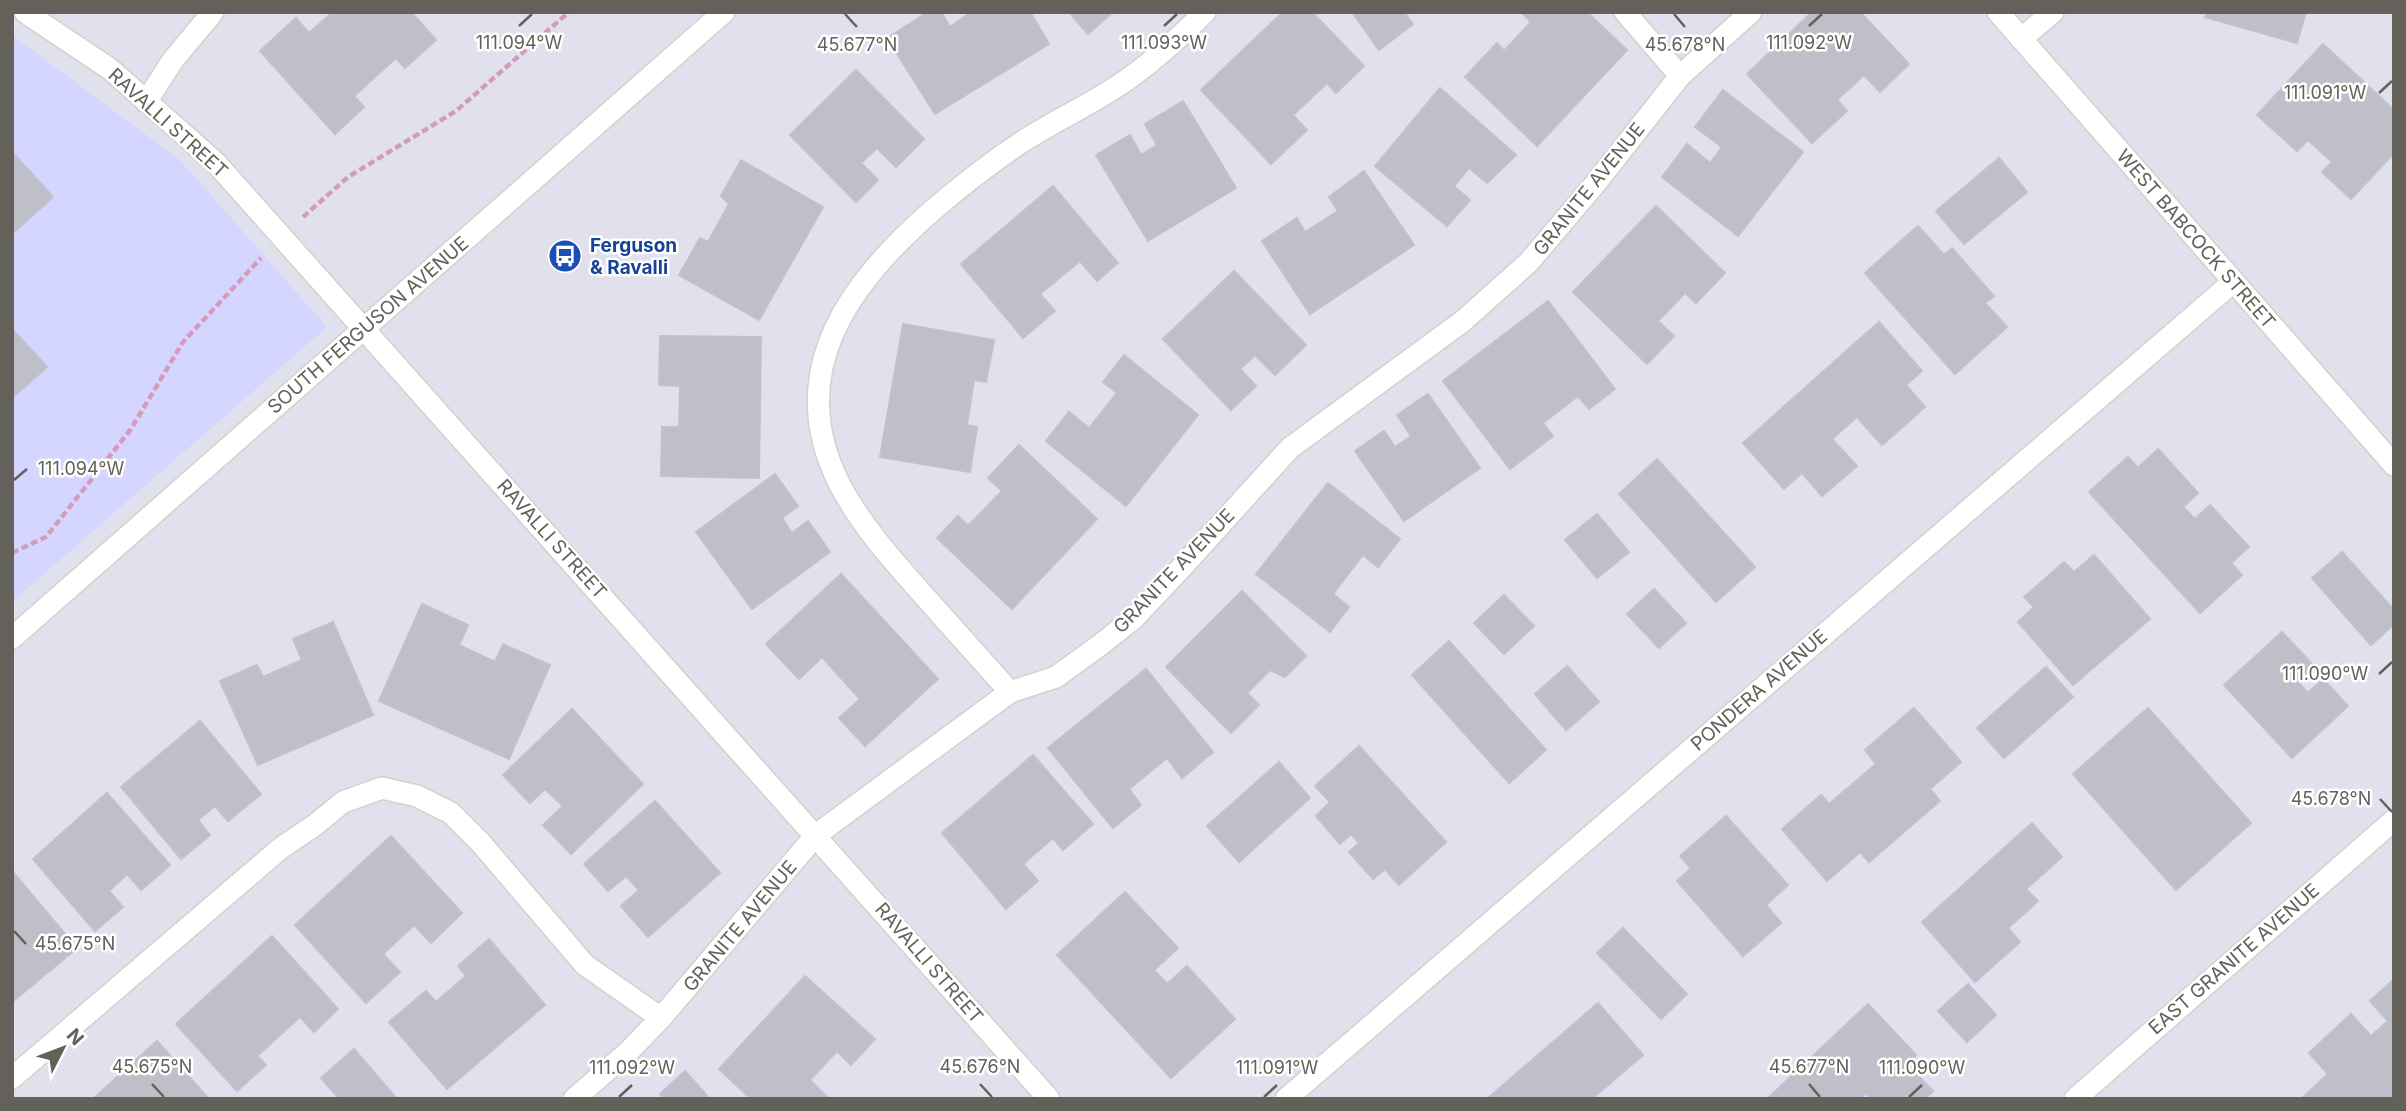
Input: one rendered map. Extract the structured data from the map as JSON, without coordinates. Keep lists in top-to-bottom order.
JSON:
{
  "streets": {
    "street": [
      "RAVALLI STREET",
      "GRANITE AVENUE",
      "WEST BABCOCK STREET",
      "SOUTH FERGUSON AVENUE",
      "PONDERA AVENUE",
      "EAST GRANITE AVENUE"
    ]
  },
  "crossings": [
    ["RAVALLI STREET", "GRANITE AVENUE"],
    ["RAVALLI STREET", "SOUTH FERGUSON AVENUE"],
    ["WEST BABCOCK STREET", "PONDERA AVENUE"]
  ],
  "places": {
    "bus stop": ["Ferguson & Ravalli"]
  },
  "north": "top right",
  "coordinates": [
    "111.094°W",
    "111.093°W",
    "111.092°W",
    "45.677°N",
    "45.678°N",
    "111.091°W",
    "111.090°W",
    "45.675°N",
    "45.676°N"
  ]
}
